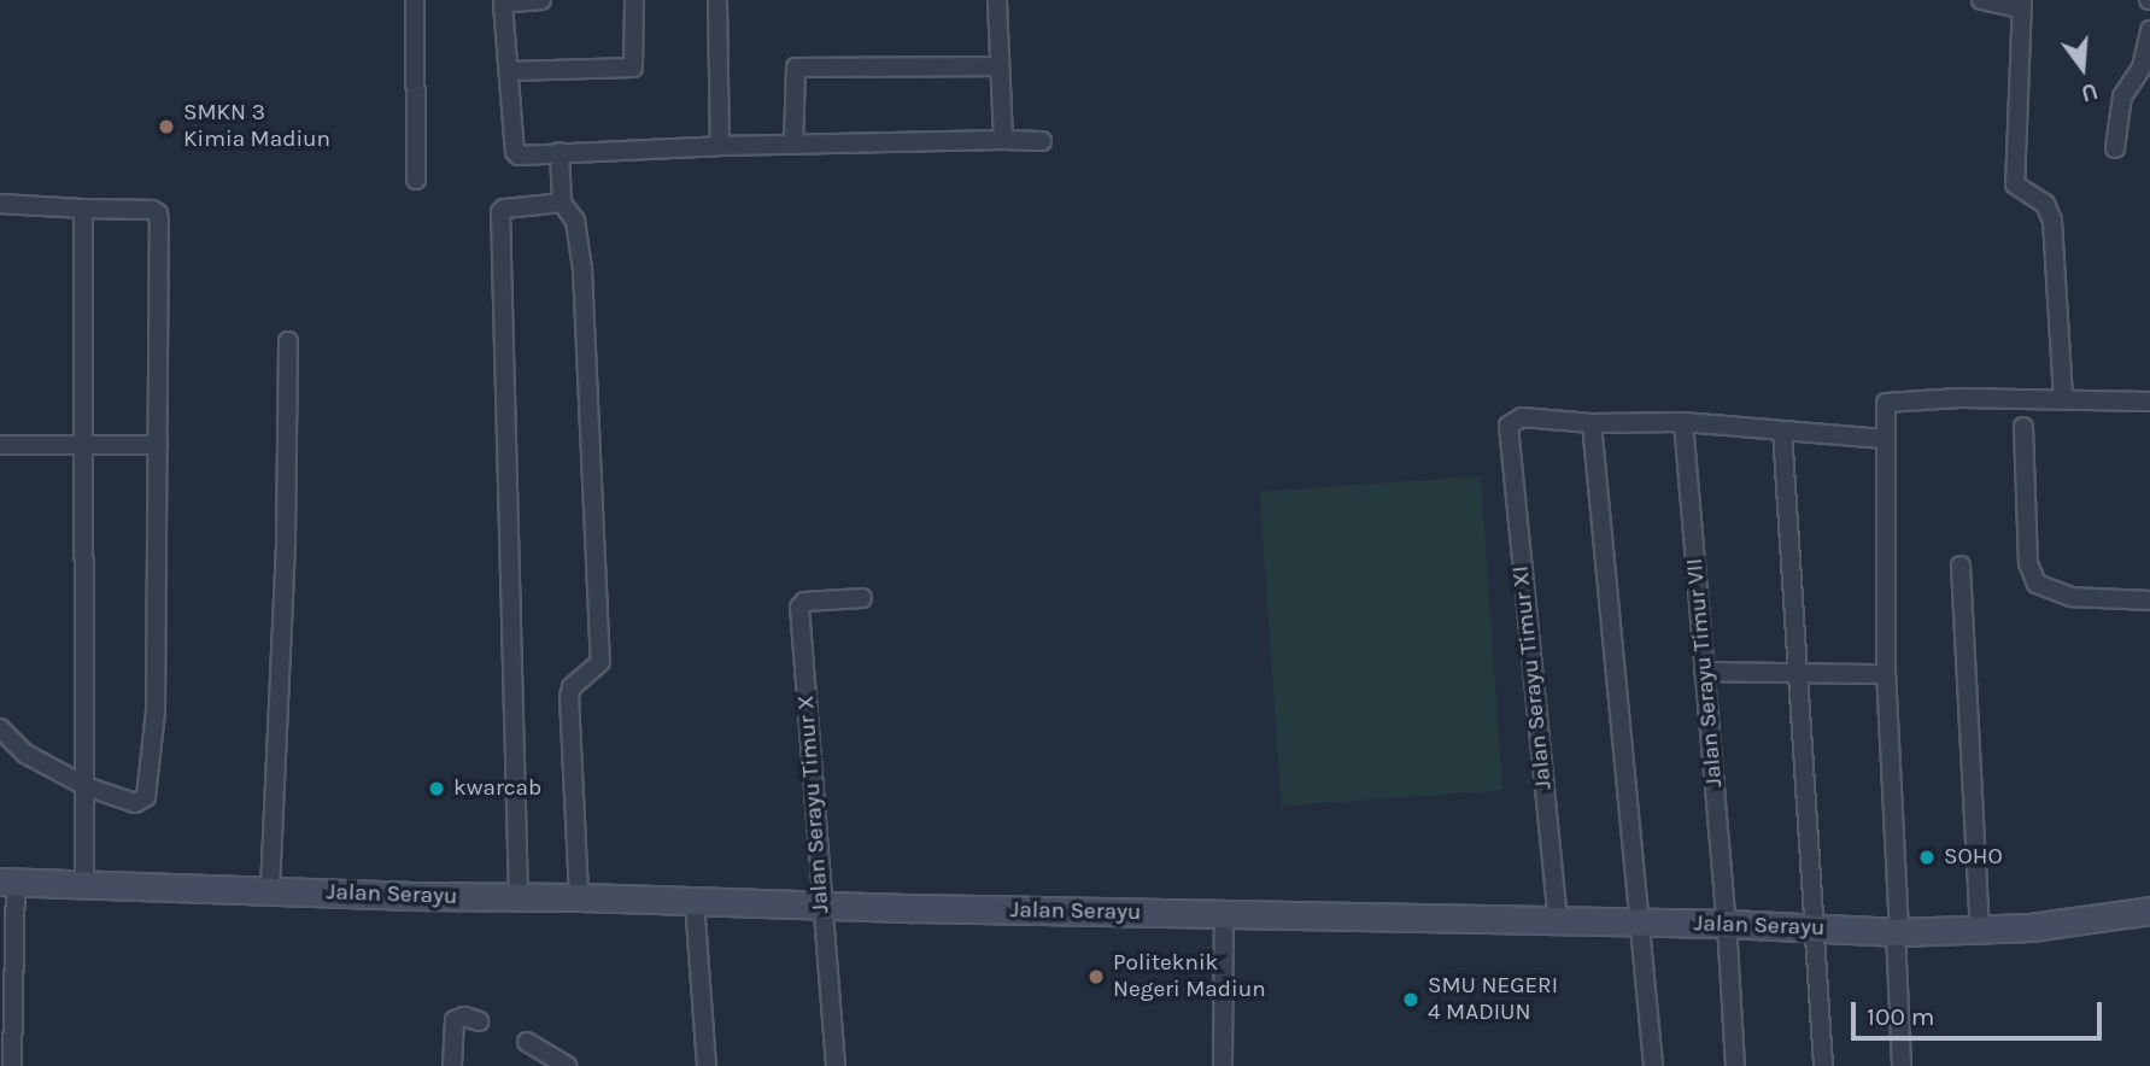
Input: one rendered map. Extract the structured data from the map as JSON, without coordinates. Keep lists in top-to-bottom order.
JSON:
{
  "streets": {
    "main road": ["Jalan Serayu"],
    "street": ["Jalan Serayu Timur VII", "Jalan Serayu Timur XI", "Jalan Serayu Timur X"]
  },
  "crossings": [
    ["Jalan Serayu Timur VII", "Jalan Serayu"],
    ["Jalan Serayu Timur XI", "Jalan Serayu"],
    ["Jalan Serayu Timur X", "Jalan Serayu"]
  ],
  "places": [
    "SMKN 3 Kimia Madiun",
    "kwarcab",
    "SOHO",
    "Politeknik Negeri Madiun",
    "SMU NEGERI 4 MADIUN"
  ],
  "scale_bar": "100 m",
  "north": "bottom"
}
